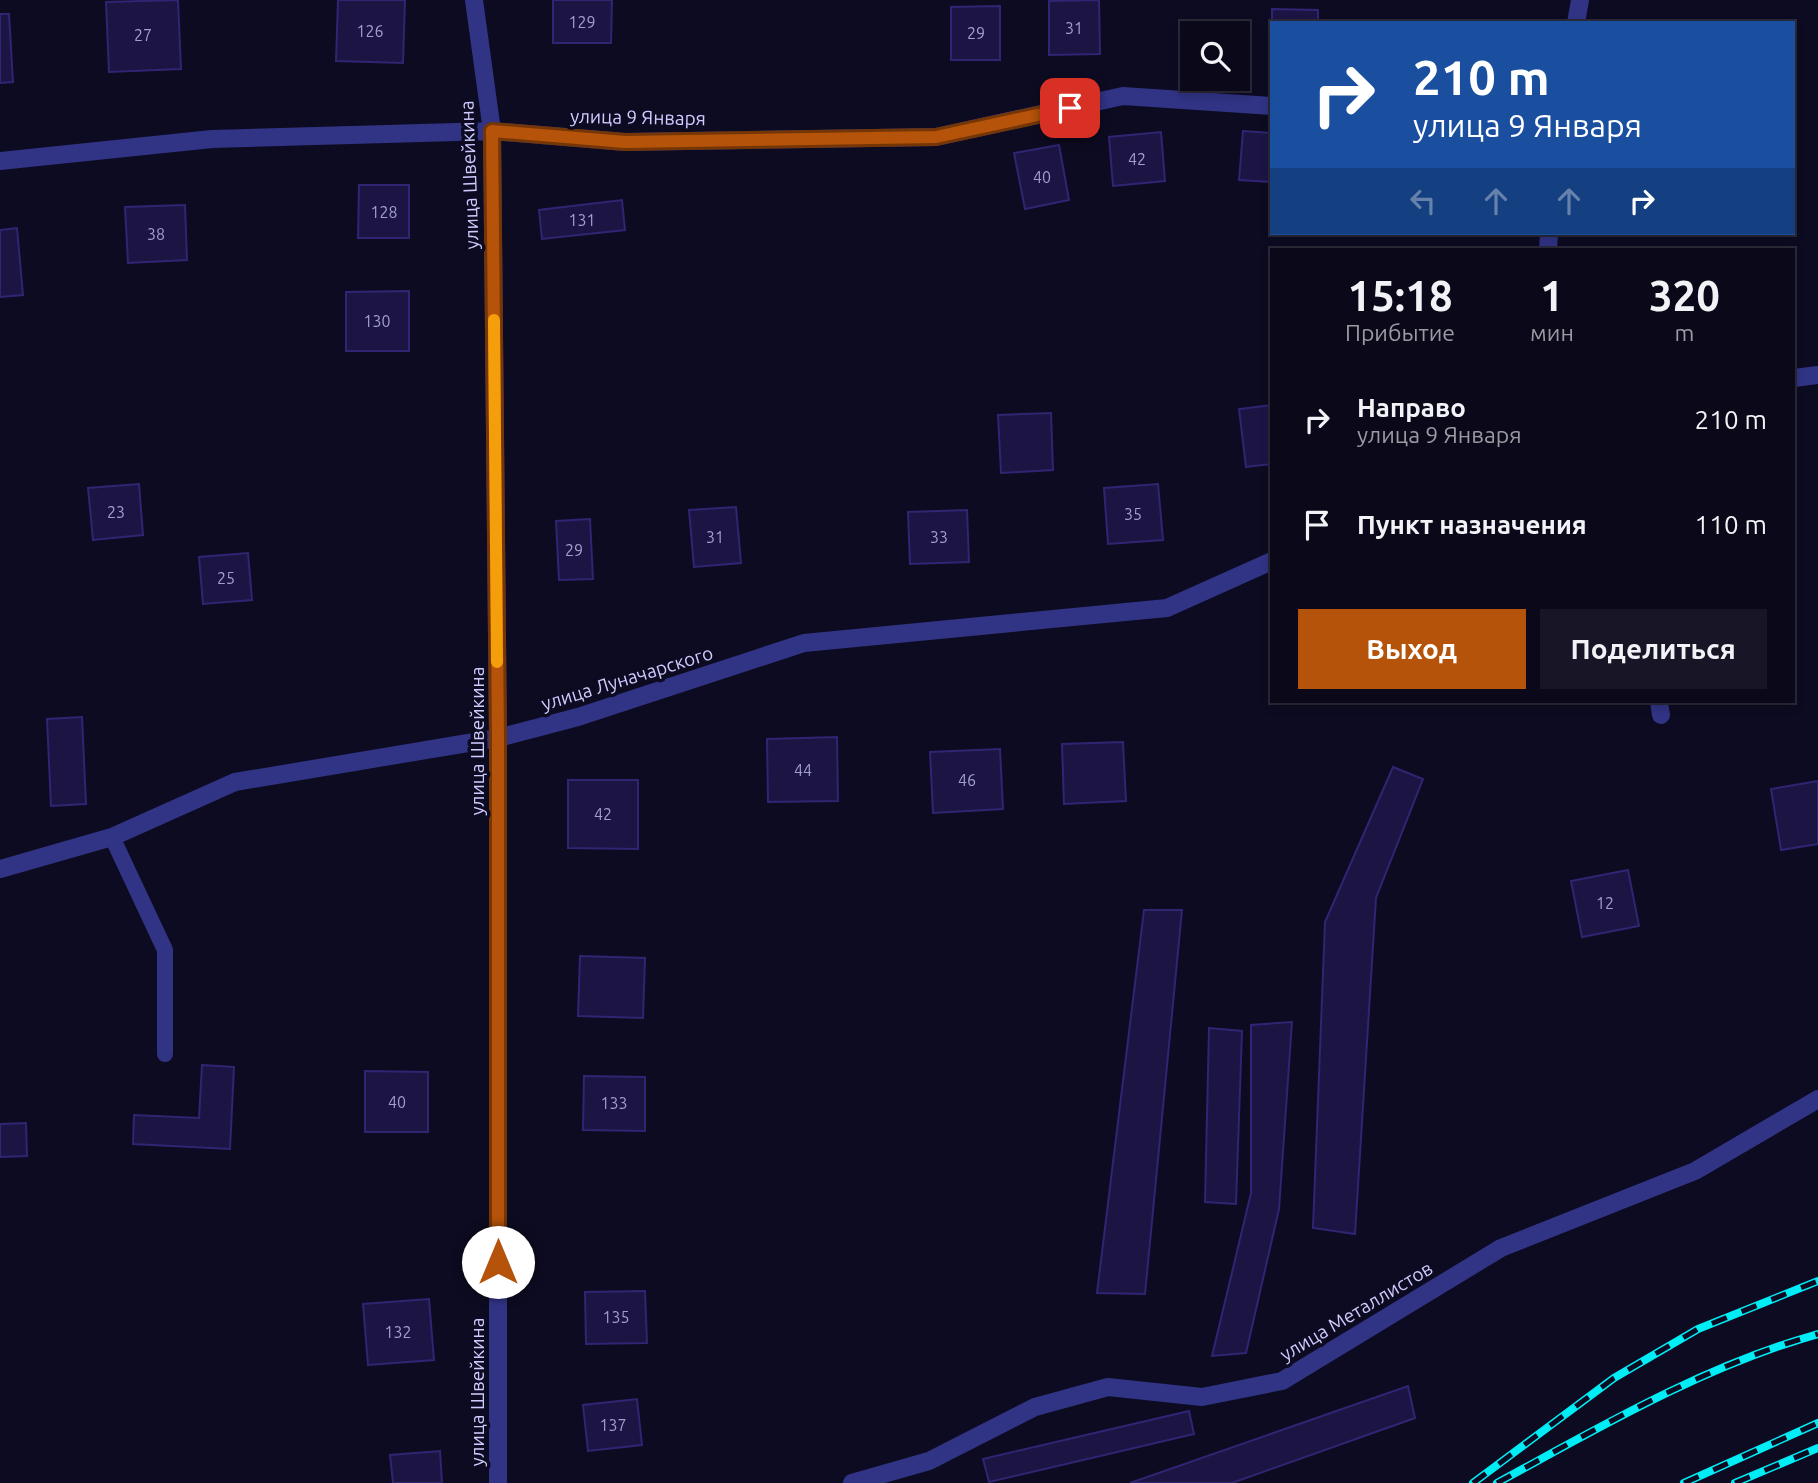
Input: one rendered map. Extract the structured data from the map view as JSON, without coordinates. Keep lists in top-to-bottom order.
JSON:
{
  "streets": {
    "street": [
      "улица 9 Января",
      "улица Швейкина",
      "улица Луначарского",
      "улица Металлистов"
    ]
  },
  "crossings": [
    ["улица 9 Января", "улица Швейкина"],
    ["улица Швейкина", "улица Луначарского"]
  ],
  "house_numbers": [
    "129",
    "31",
    "126",
    "29",
    "27",
    "42",
    "40",
    "128",
    "131",
    "38",
    "130",
    "23",
    "35",
    "31",
    "33",
    "29",
    "25",
    "44",
    "46",
    "42",
    "12",
    "40",
    "133",
    "135",
    "132",
    "137"
  ],
  "page": {
    "turn": ["210 m", "улица 9 Января"],
    "eta": [
      "15:18",
      "Прибытие",
      "1",
      "мин",
      "320",
      "m"
    ],
    "list": [
      {
        "name": "Направо",
        "note": "улица 9 Января",
        "value": "210 m"
      },
      {
        "name": "Пункт назначения",
        "value": "110 m"
      }
    ],
    "buttons": ["Выход", "Поделиться"]
  }
}
